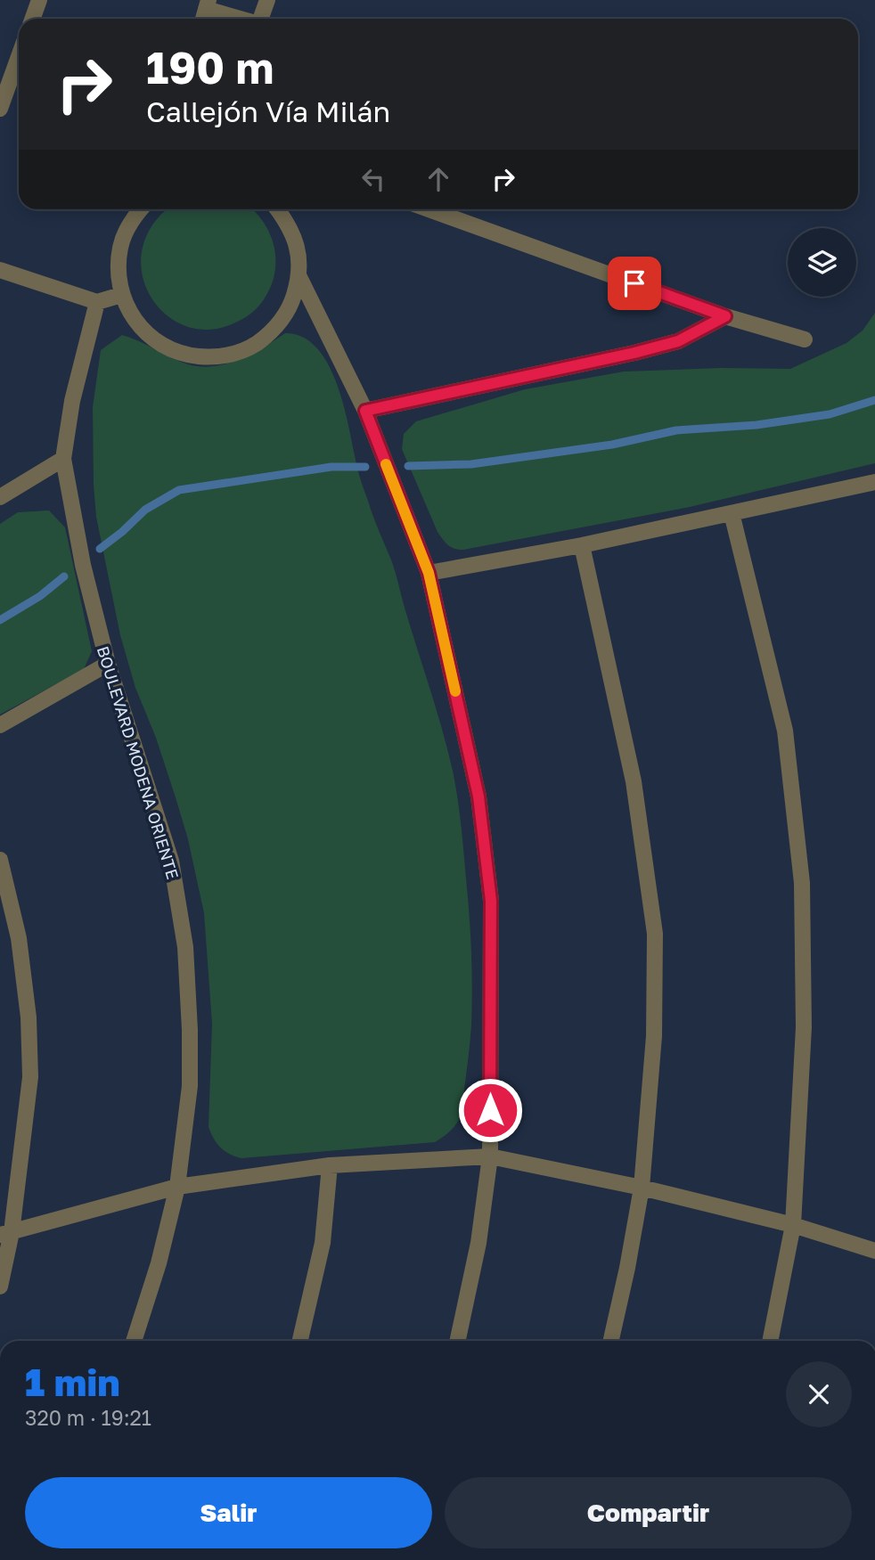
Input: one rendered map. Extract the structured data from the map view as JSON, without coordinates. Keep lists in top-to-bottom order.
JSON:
{
  "streets": {
    "street": ["BOULEVARD MODENA ORIENTE"]
  },
  "page": {
    "turn": ["190 m", "Callejón Vía Milán"],
    "heading": ["1 min", "320 m · 19:21"],
    "buttons": ["Salir", "Compartir"]
  }
}
